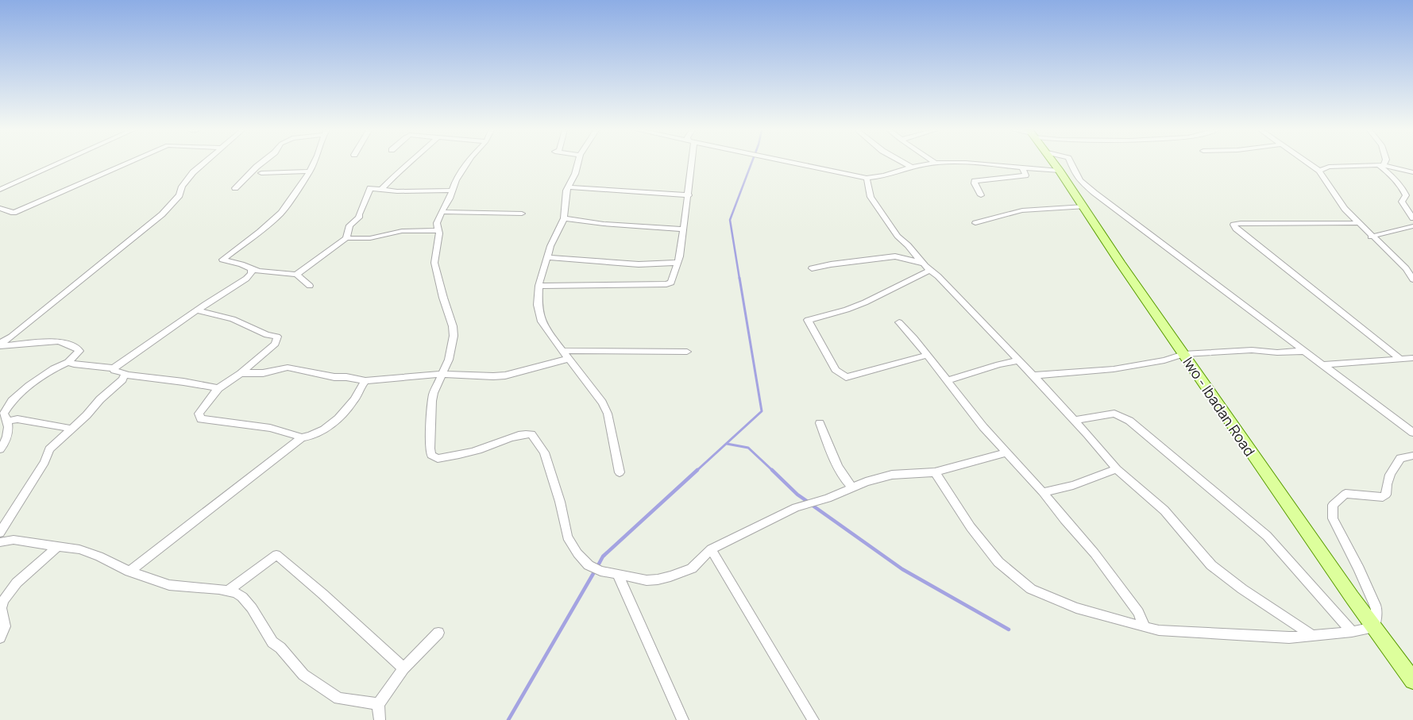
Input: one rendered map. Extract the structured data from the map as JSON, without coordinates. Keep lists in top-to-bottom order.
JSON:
{
  "streets": {
    "main road": ["Iwo - Ibadan Road"]
  }
}
